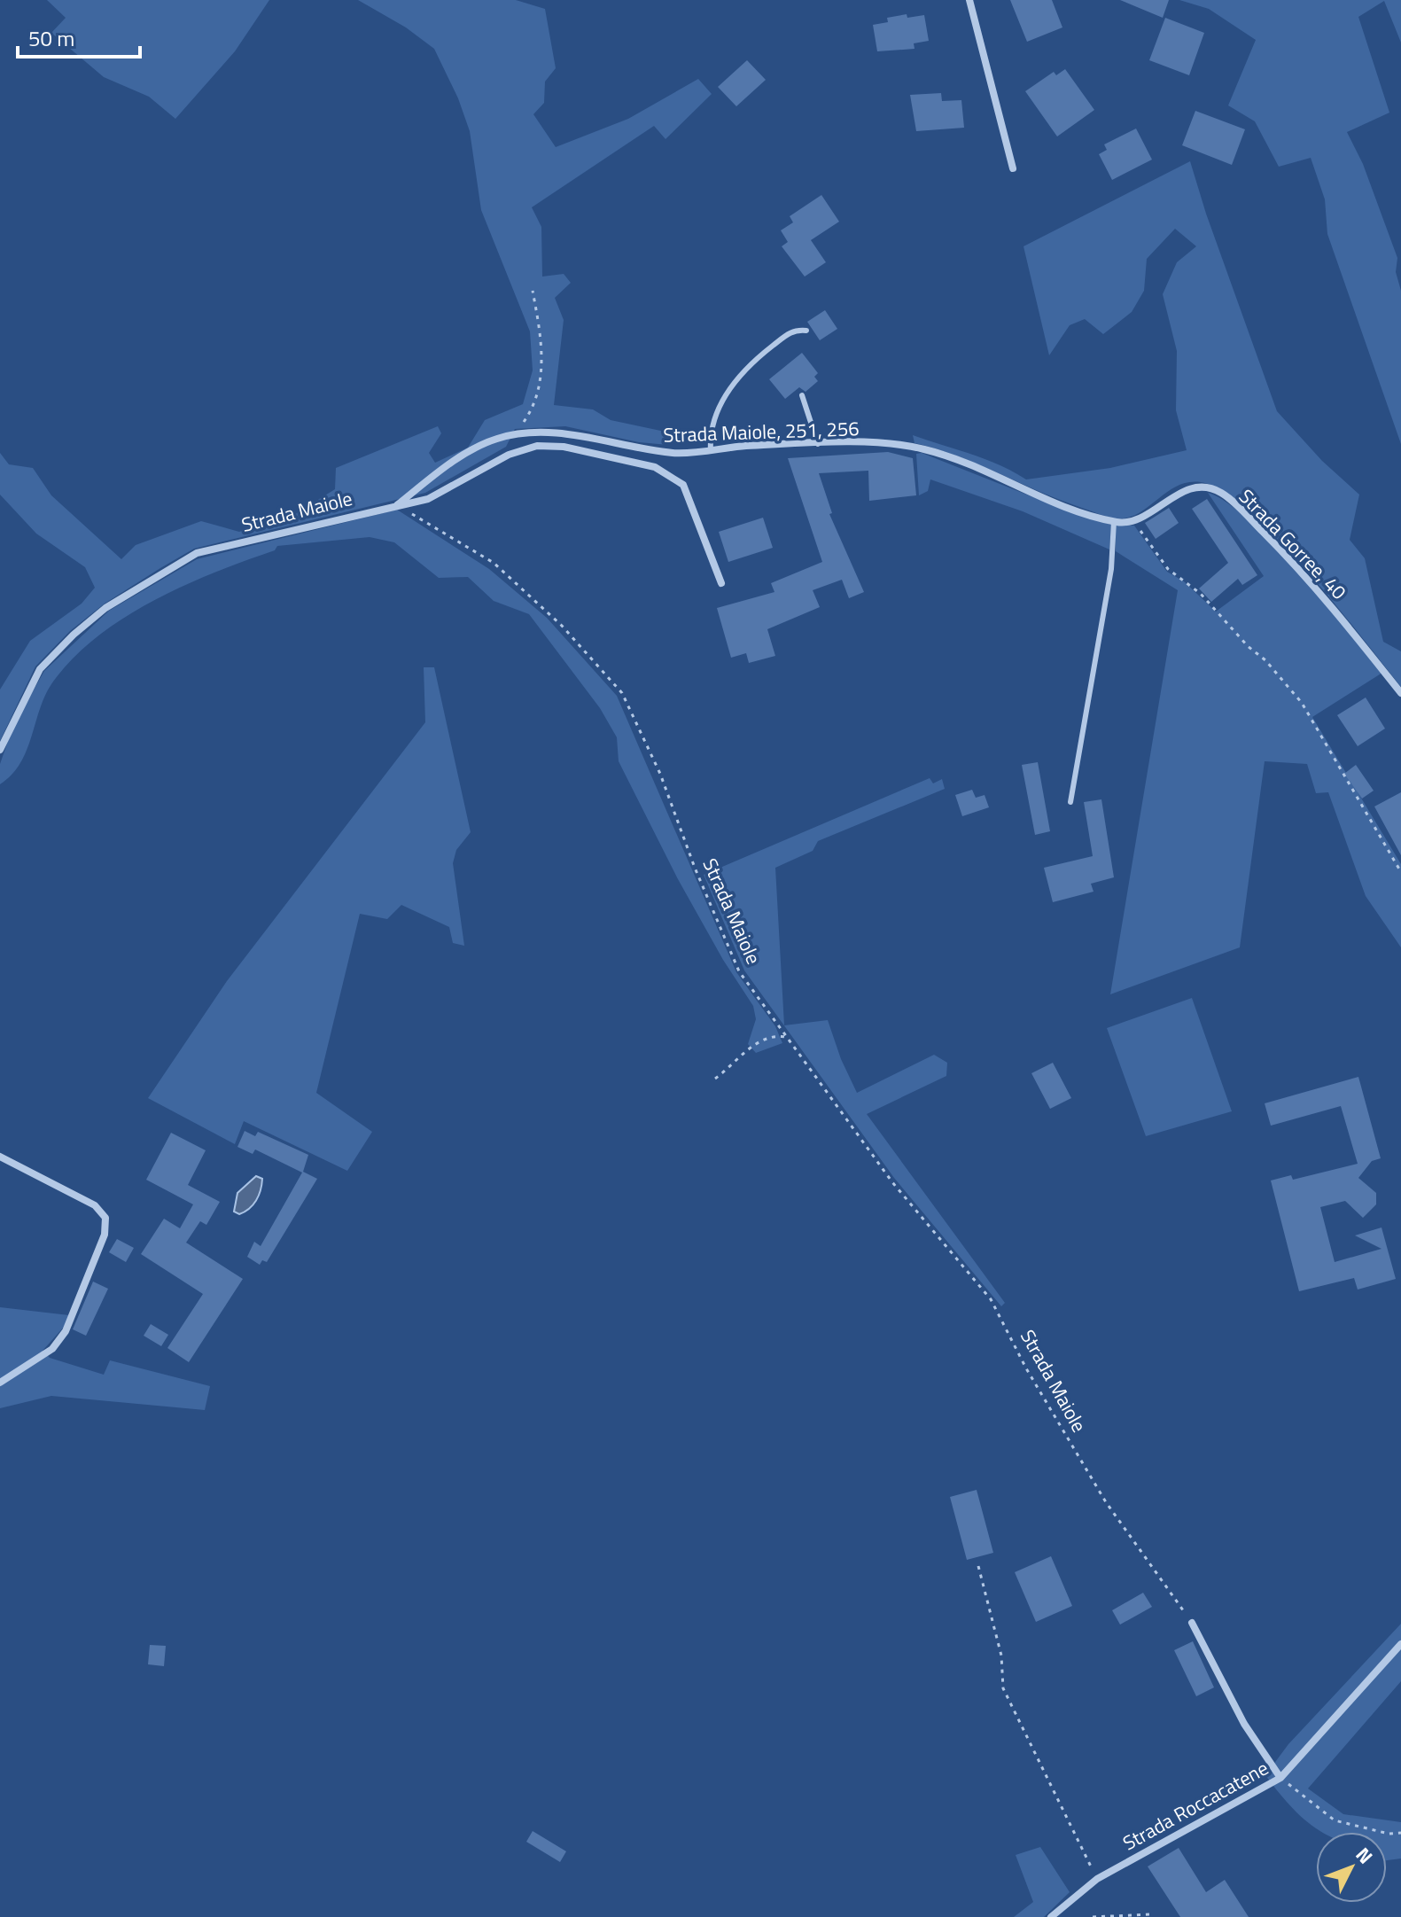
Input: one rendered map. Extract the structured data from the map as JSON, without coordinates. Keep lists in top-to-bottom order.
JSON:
{
  "streets": {
    "street": [
      "Strada Maiole, 251, 256",
      "Strada Maiole",
      "Strada Gorree, 40",
      "Strada Roccacatene"
    ]
  },
  "crossings": [
    ["Strada Maiole, 251, 256", "Strada Maiole"],
    ["Strada Maiole, 251, 256", "Strada Gorree, 40"]
  ],
  "scale_bar": "50 m",
  "north": "top right"
}
